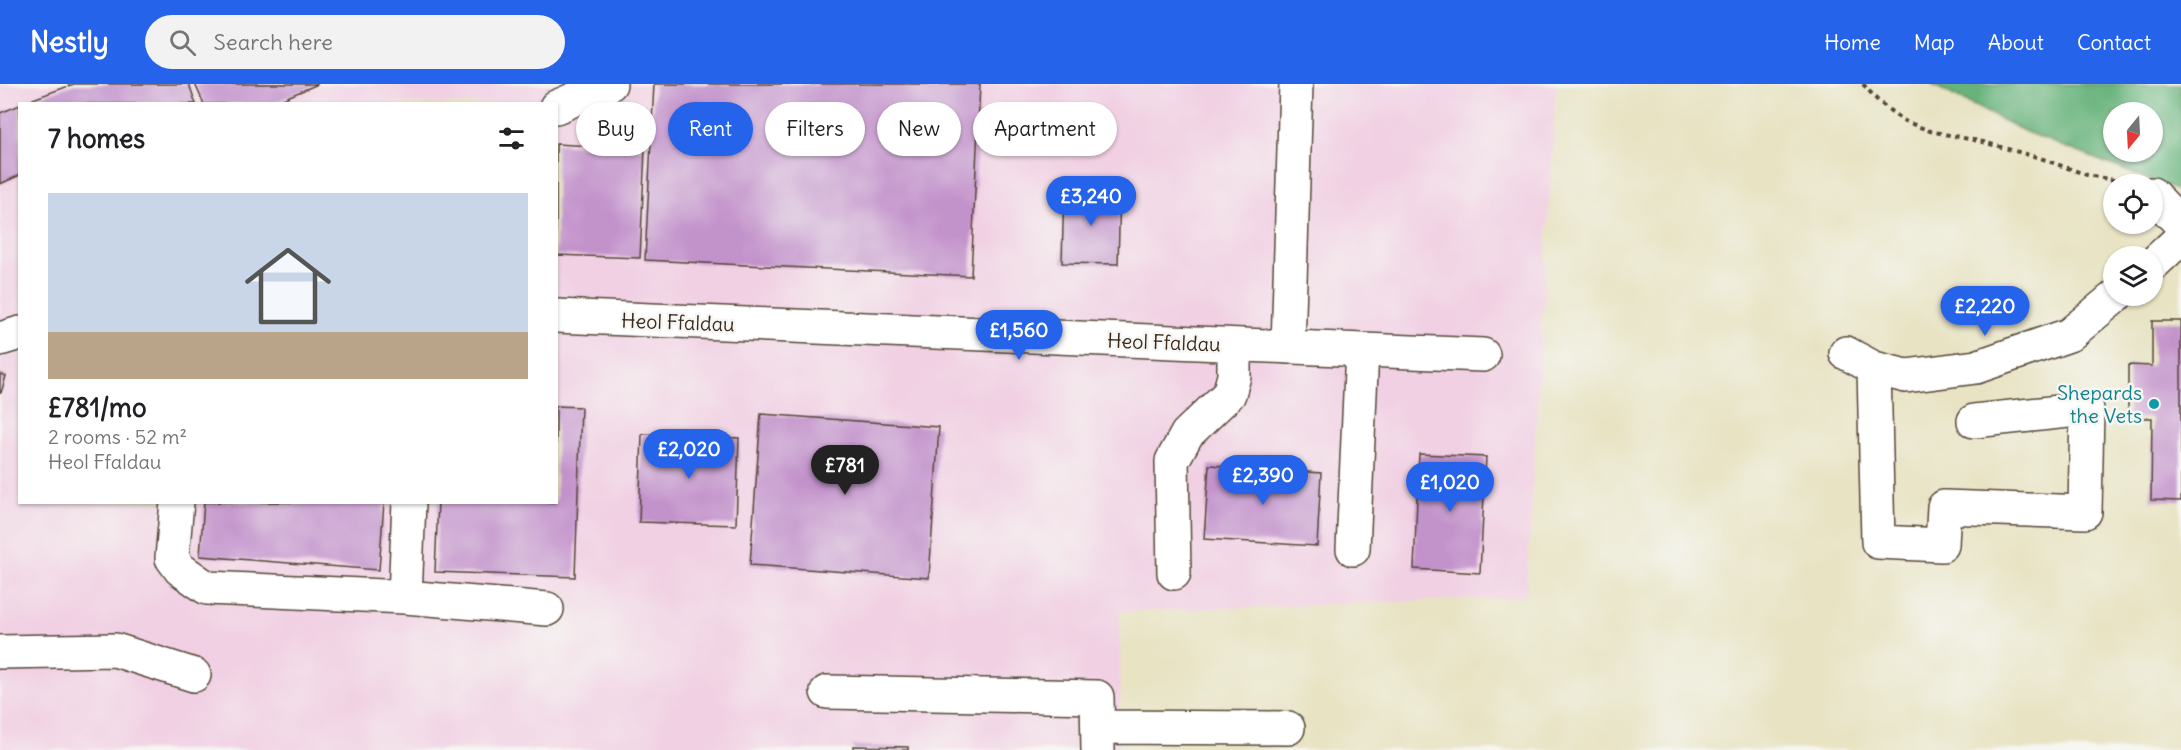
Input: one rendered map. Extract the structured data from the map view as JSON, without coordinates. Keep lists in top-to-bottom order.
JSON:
{
  "streets": {
    "street": ["Heol Ffaldau"]
  },
  "places": ["Shepards the Vets"],
  "north": "bottom",
  "page": {
    "header": "Nestly",
    "search": "Search here",
    "nav": [
      "Home",
      "Map",
      "About",
      "Contact"
    ],
    "chip": [
      "Buy",
      "Rent",
      "Filters",
      "New",
      "Apartment"
    ],
    "heading": "7 homes",
    "list": [
      {
        "name": "£781/mo",
        "note": "2 rooms · 52 m² · Heol Ffaldau"
      }
    ],
    "price": [
      "£3,240",
      "£2,220",
      "£1,560",
      "£2,020",
      "£781",
      "£2,390",
      "£1,020"
    ]
  }
}
